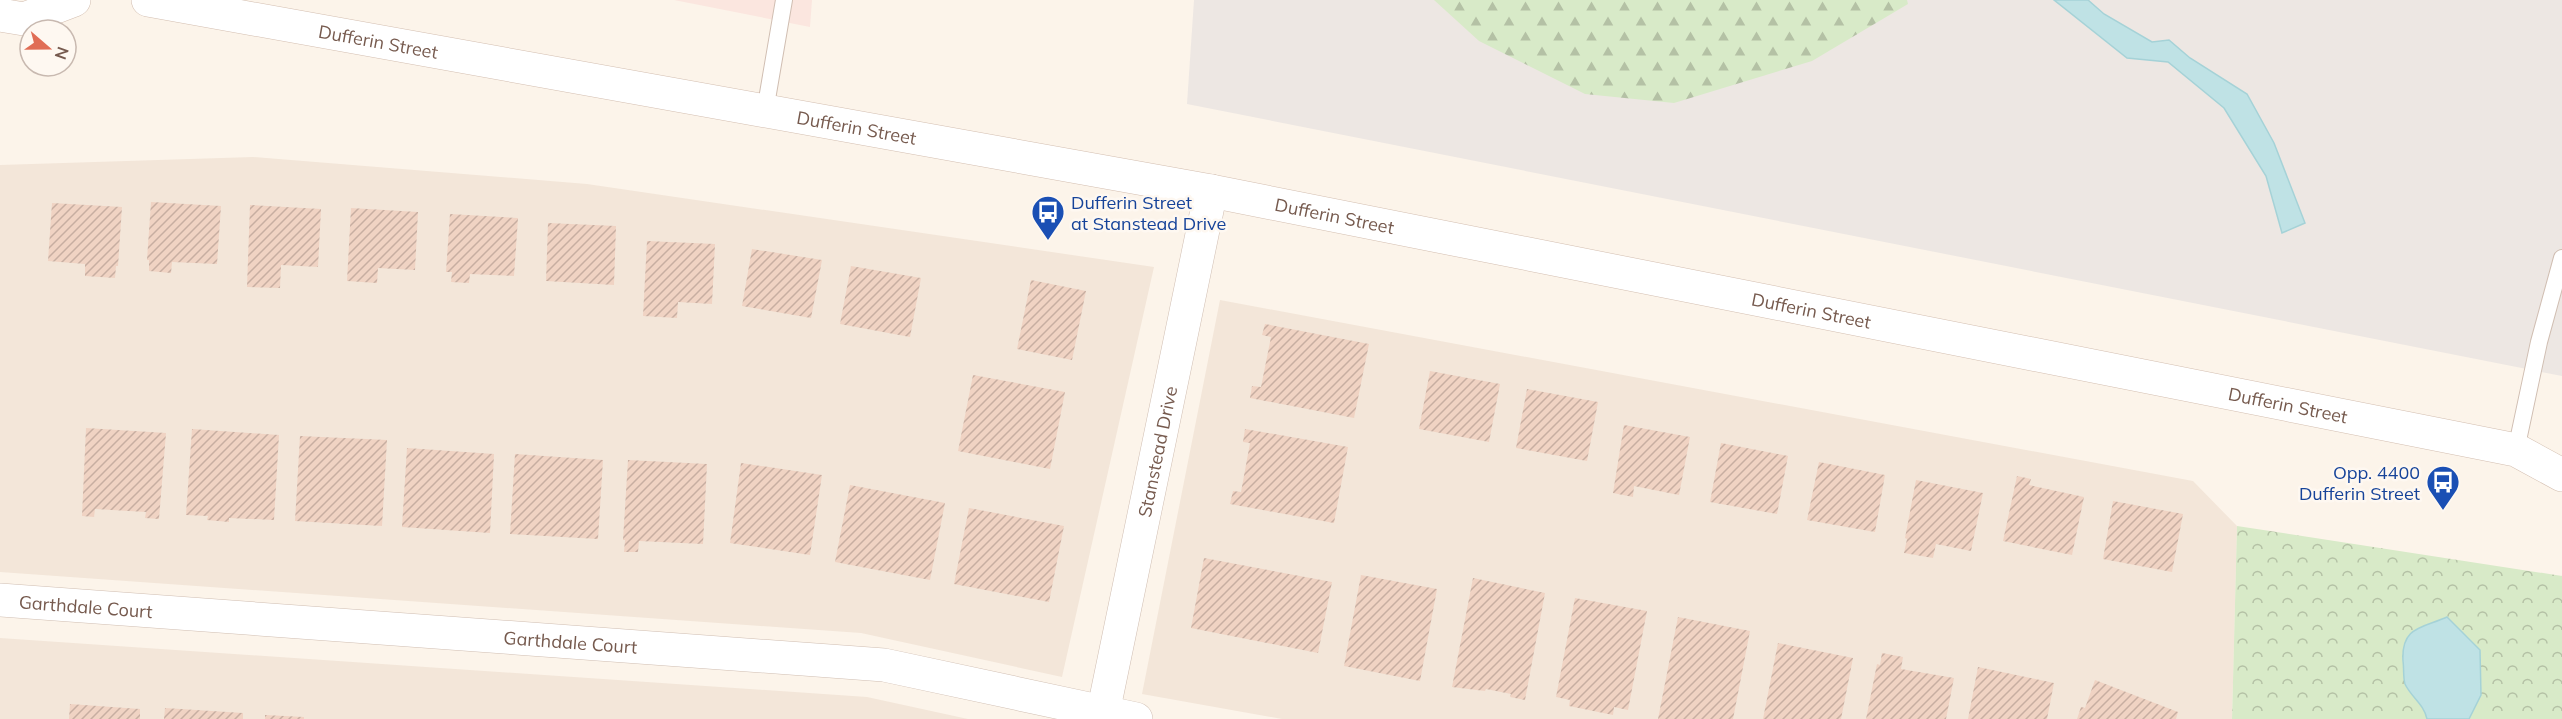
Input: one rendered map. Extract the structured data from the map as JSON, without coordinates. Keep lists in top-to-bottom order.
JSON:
{
  "streets": {
    "main road": ["Dufferin Street", "Stanstead Drive", "Garthdale Court"]
  },
  "crossings": [
    ["Dufferin Street", "Stanstead Drive"],
    ["Stanstead Drive", "Garthdale Court"]
  ],
  "places": {
    "bus stop": ["Dufferin Street at Stanstead Drive", "Opp. 4400 Dufferin Street"]
  },
  "north": "right"
}
